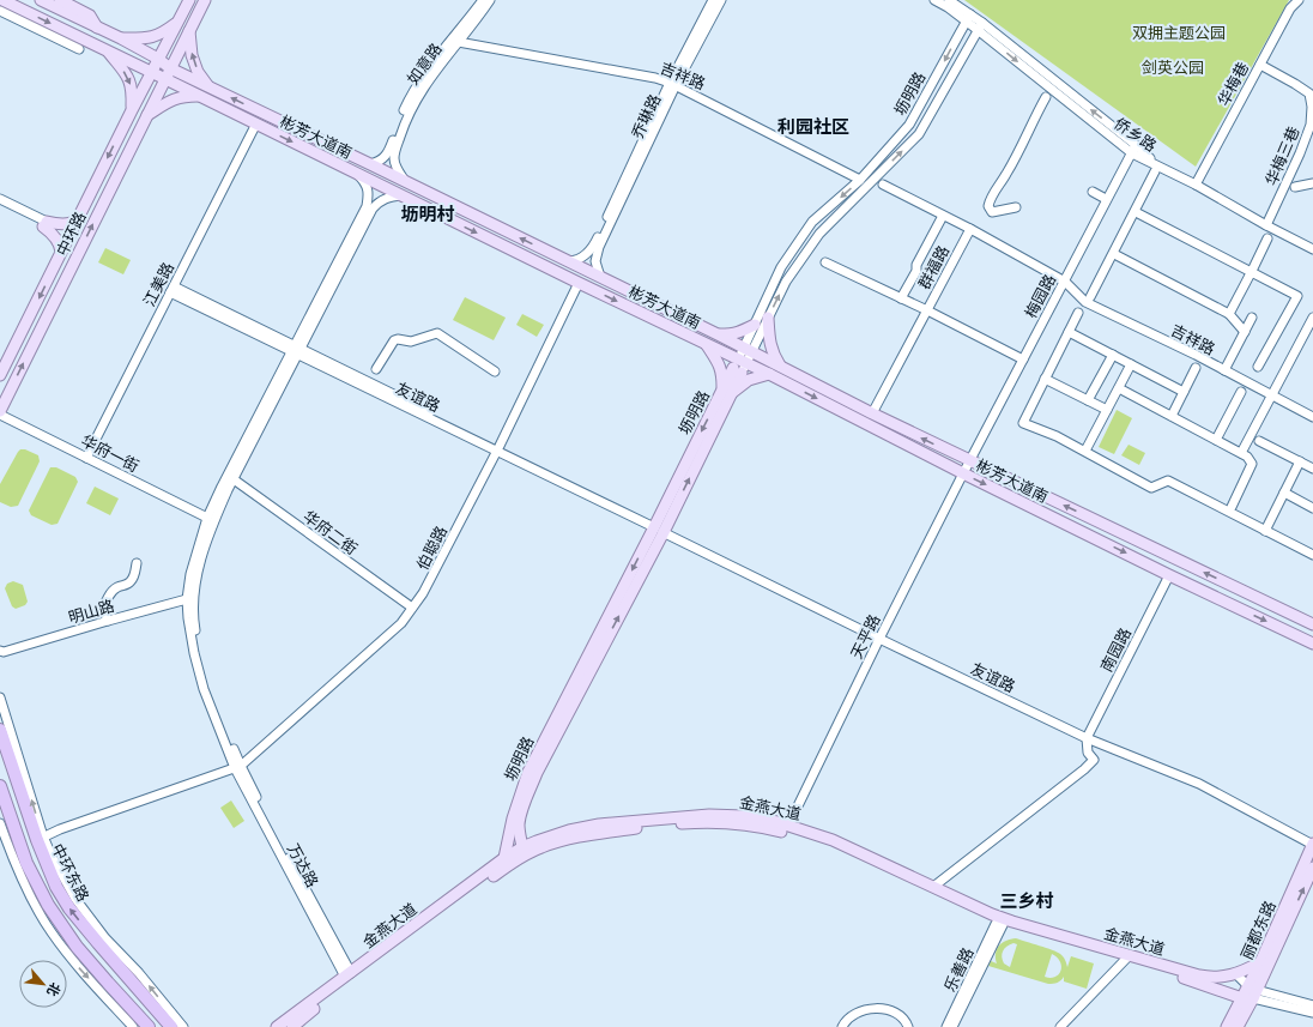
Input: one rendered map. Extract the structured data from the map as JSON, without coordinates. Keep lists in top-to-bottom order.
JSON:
{
  "streets": {
    "highway": ["中环东路"],
    "main road": [
      "坜明路",
      "彬芳大道南",
      "中环路",
      "金燕大道",
      "丽都东路"
    ],
    "street": [
      "如意路",
      "吉祥路",
      "华梅巷",
      "乔琳路",
      "侨乡路",
      "华梅三巷",
      "群福路",
      "江美路",
      "梅园路",
      "友谊路",
      "华府一街",
      "华府二街",
      "伯聪路",
      "明山路",
      "天平路",
      "南园路",
      "万达路",
      "乐善路"
    ]
  },
  "crossings": [
    ["如意路", "吉祥路"],
    ["吉祥路", "坜明路"],
    ["吉祥路", "乔琳路"],
    ["吉祥路", "梅园路"],
    ["华梅巷", "侨乡路"],
    ["华梅巷", "华梅三巷"],
    ["坜明路", "侨乡路"],
    ["坜明路", "彬芳大道南"],
    ["坜明路", "友谊路"],
    ["坜明路", "金燕大道"],
    ["侨乡路", "华梅三巷"],
    ["侨乡路", "梅园路"],
    ["彬芳大道南", "中环路"],
    ["彬芳大道南", "群福路"],
    ["彬芳大道南", "江美路"],
    ["彬芳大道南", "梅园路"],
    ["彬芳大道南", "伯聪路"],
    ["彬芳大道南", "天平路"],
    ["彬芳大道南", "南园路"],
    ["中环路", "华府一街"],
    ["江美路", "友谊路"],
    ["江美路", "华府一街"],
    ["梅园路", "天平路"],
    ["友谊路", "伯聪路"],
    ["友谊路", "天平路"],
    ["友谊路", "南园路"],
    ["友谊路", "丽都东路"],
    ["华府二街", "伯聪路"],
    ["伯聪路", "万达路"],
    ["天平路", "金燕大道"],
    ["金燕大道", "万达路"],
    ["金燕大道", "丽都东路"],
    ["金燕大道", "乐善路"]
  ],
  "districts": ["利园社区", "坜明村", "三乡村"],
  "parks": ["双拥主题公园", "剑英公园"],
  "north": "bottom right"
}
